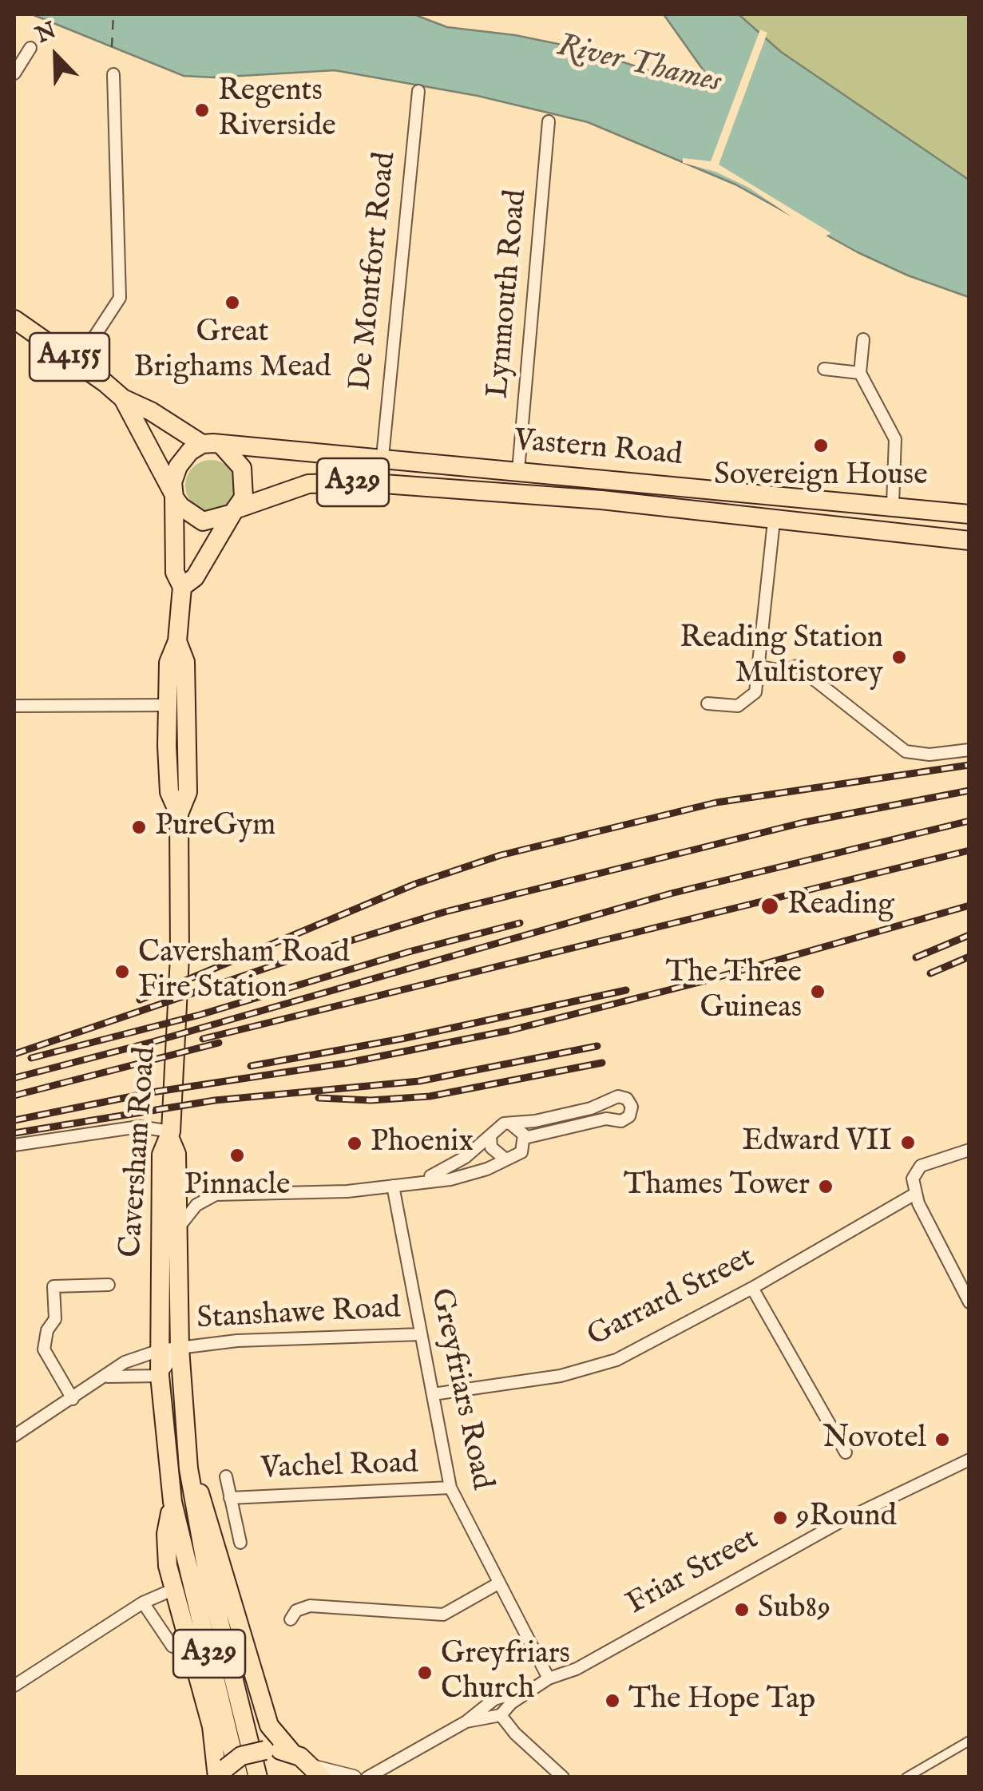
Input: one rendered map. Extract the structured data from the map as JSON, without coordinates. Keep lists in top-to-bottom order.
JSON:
{
  "streets": {
    "main road": [
      "A4155",
      "Vastern Road",
      "A329",
      "Caversham Road"
    ],
    "street": [
      "De Montfort Road",
      "Lynmouth Road",
      "Garrard Street",
      "Stanshawe Road",
      "Greyfriars Road",
      "Vachel Road",
      "Friar Street"
    ]
  },
  "crossings": [
    ["De Montfort Road", "Vastern Road"],
    ["Lynmouth Road", "Vastern Road"],
    ["Vastern Road", "Caversham Road"],
    ["A329", "Caversham Road"],
    ["A329", "Stanshawe Road"],
    ["Caversham Road", "Stanshawe Road"],
    ["Garrard Street", "Greyfriars Road"],
    ["Stanshawe Road", "Greyfriars Road"],
    ["Greyfriars Road", "Vachel Road"],
    ["Greyfriars Road", "Friar Street"]
  ],
  "water": ["River Thames"],
  "places": [
    "Regents Riverside",
    "Great Brighams Mead",
    "Sovereign House",
    "Reading Station Multistorey",
    "PureGym",
    "Reading",
    "Caversham Road Fire Station",
    "The Three Guineas",
    "Edward VII",
    "Phoenix",
    "Pinnacle",
    "Thames Tower",
    "Novotel",
    "9Round",
    "Sub89",
    "Greyfriars Church",
    "The Hope Tap"
  ],
  "north": "top left"
}
